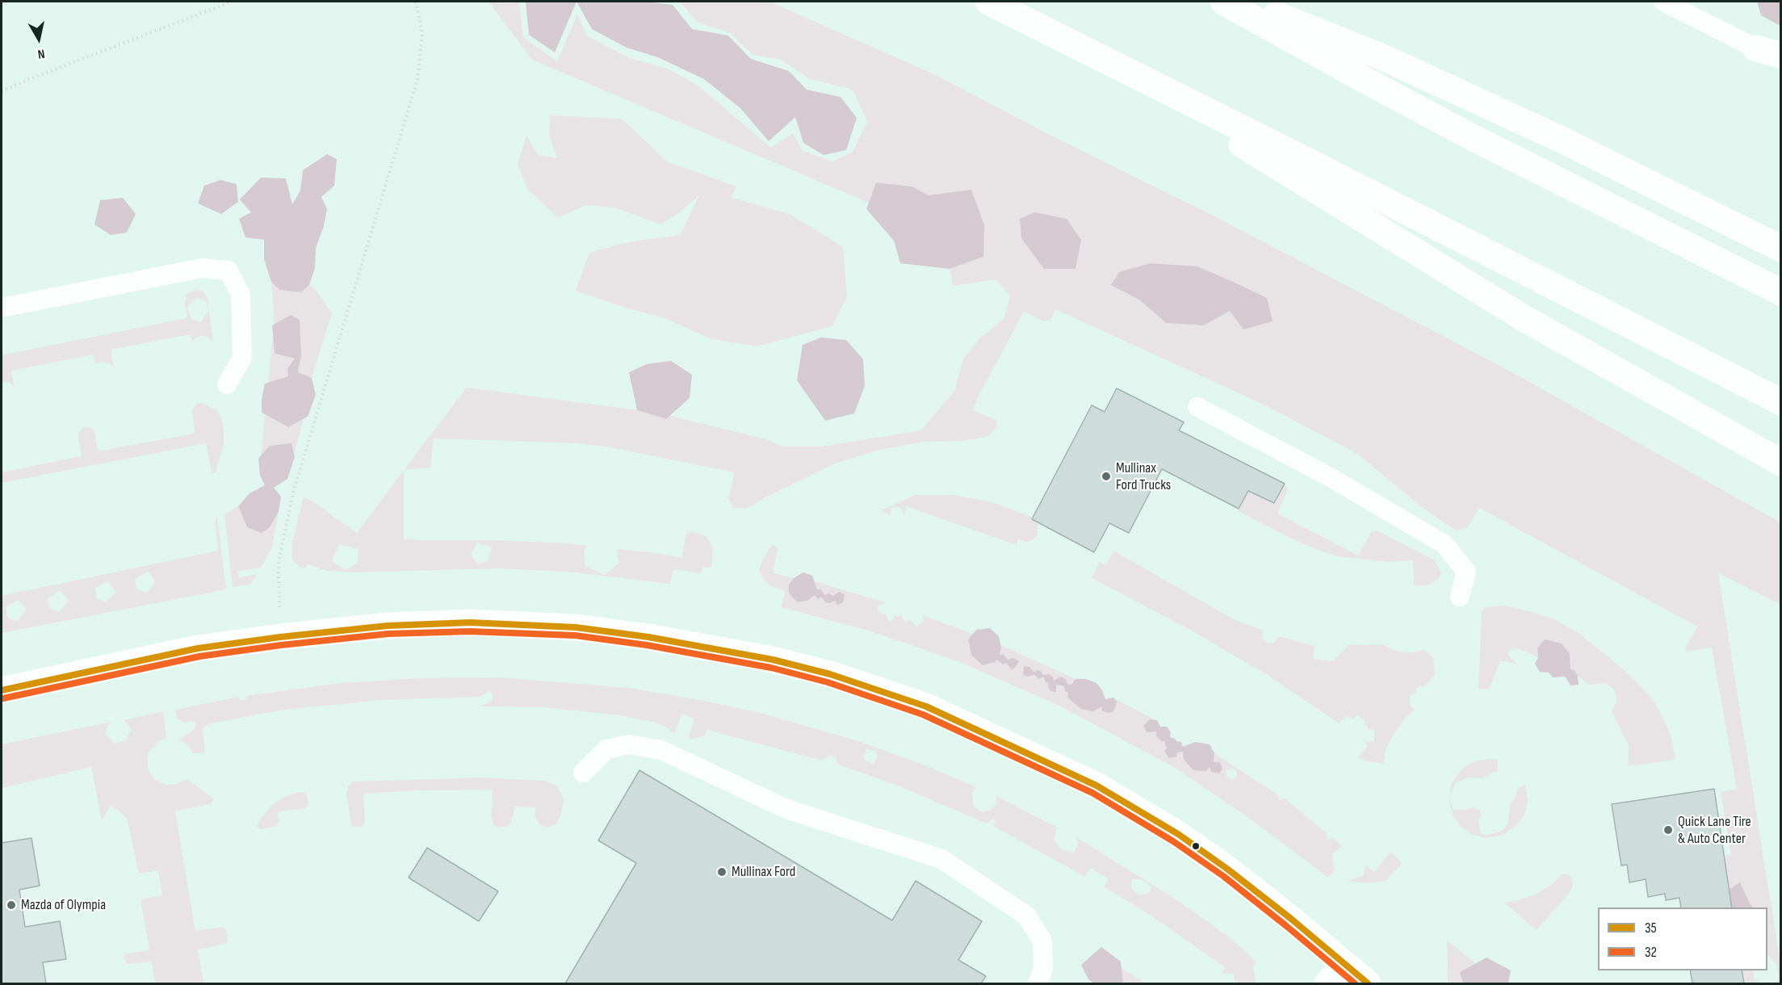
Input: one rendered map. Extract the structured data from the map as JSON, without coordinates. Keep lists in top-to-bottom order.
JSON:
{
  "places": [
    "Mullinax Ford Trucks",
    "Quick Lane Tire & Auto Center",
    "Mullinax Ford",
    "Mazda of Olympia"
  ],
  "lines": ["transit line 35", "transit line 32"],
  "legend": ["35", "32"],
  "north": "bottom"
}
